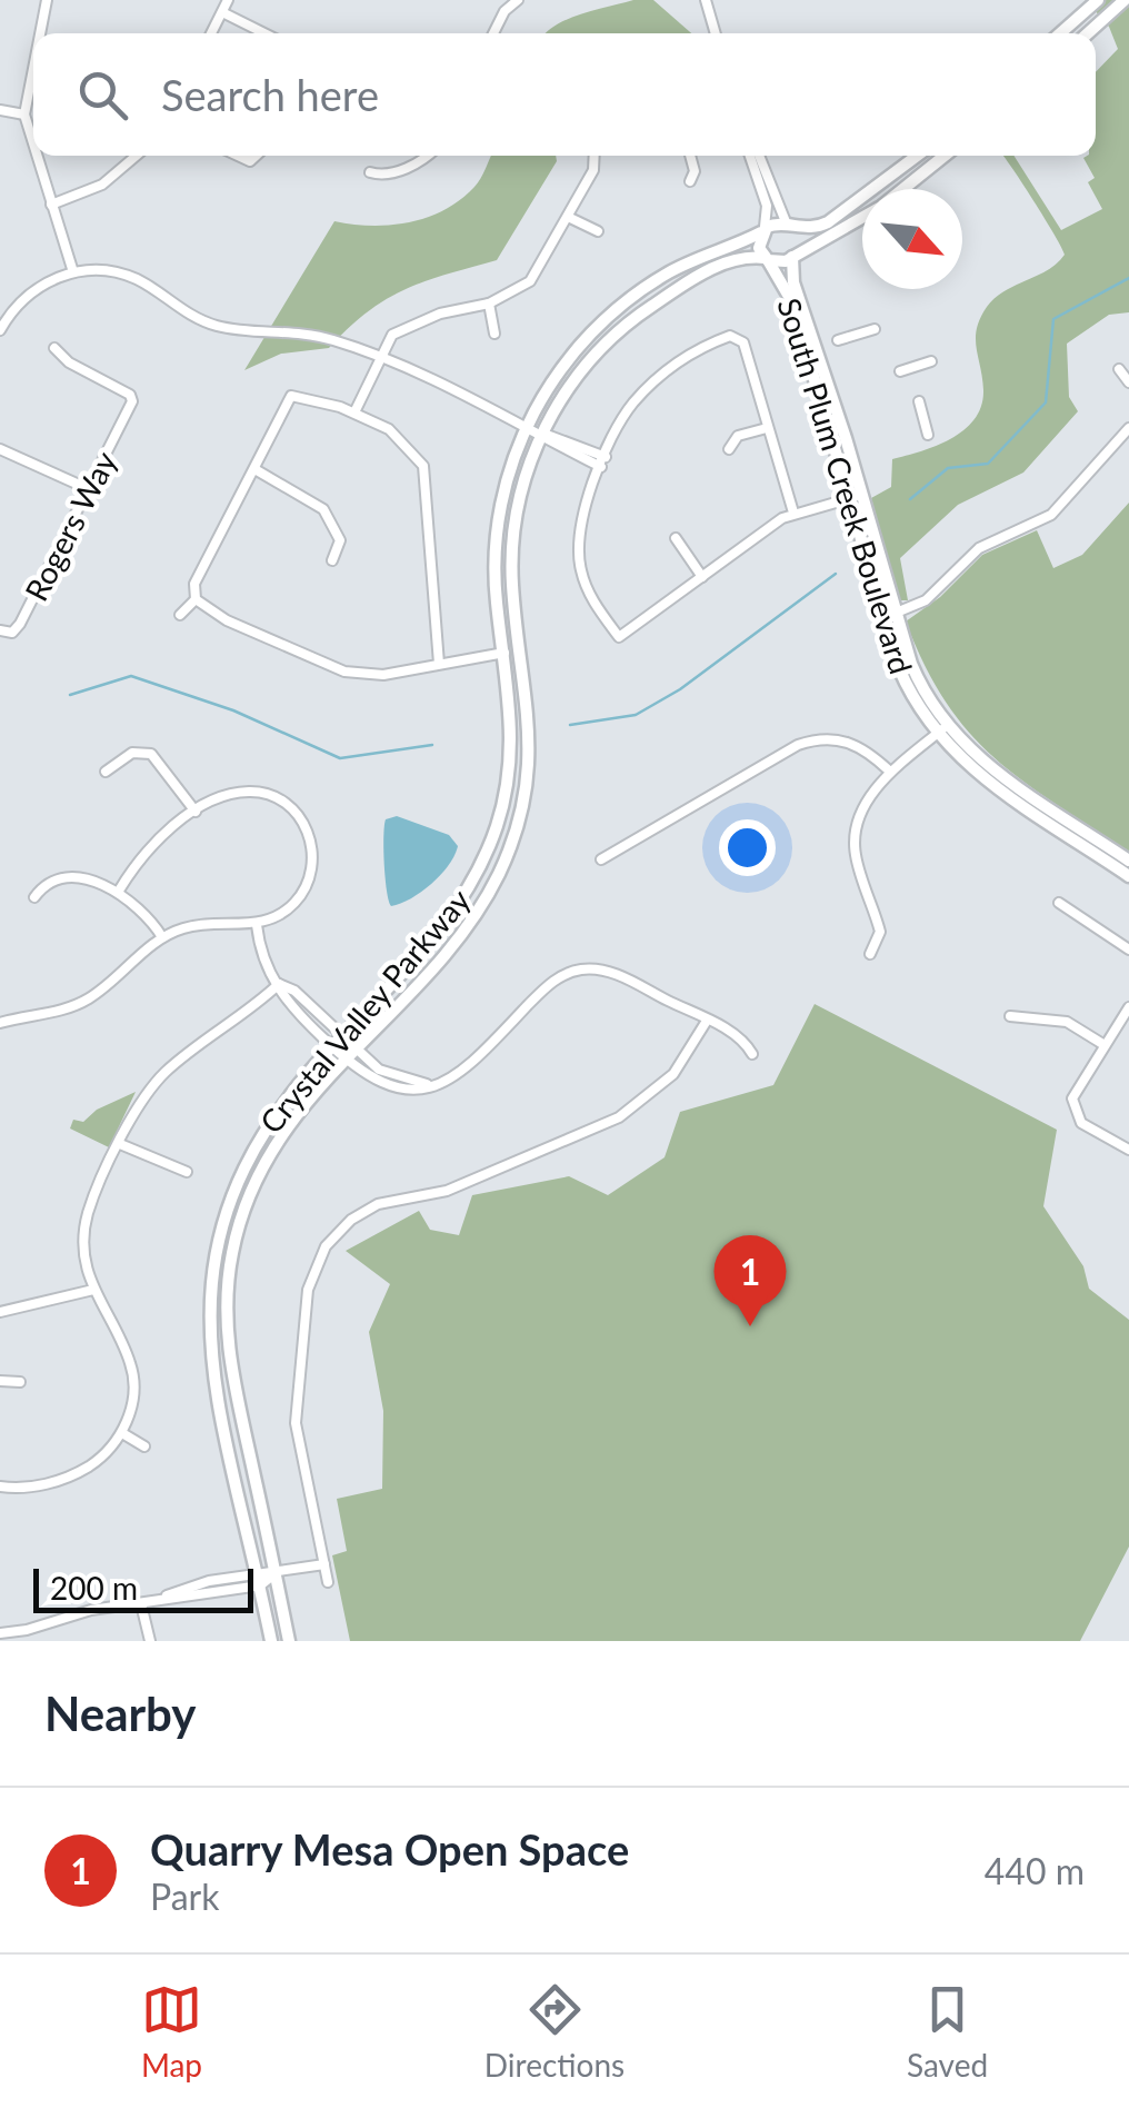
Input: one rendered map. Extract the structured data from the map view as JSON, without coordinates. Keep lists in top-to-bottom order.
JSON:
{
  "streets": {
    "main road": ["South Plum Creek Boulevard", "Crystal Valley Parkway"],
    "street": ["Rogers Way"]
  },
  "crossings": [
    ["South Plum Creek Boulevard", "Crystal Valley Parkway"]
  ],
  "scale_bar": "200 m",
  "north": "bottom right",
  "page": {
    "search": "Search here",
    "pins": "1",
    "scale": "200 m",
    "heading": "Nearby",
    "list": [
      {
        "mark": "1",
        "name": "Quarry Mesa Open Space",
        "note": "Park",
        "value": "440 m"
      }
    ],
    "nav": ["Map", "Directions", "Saved"]
  }
}
